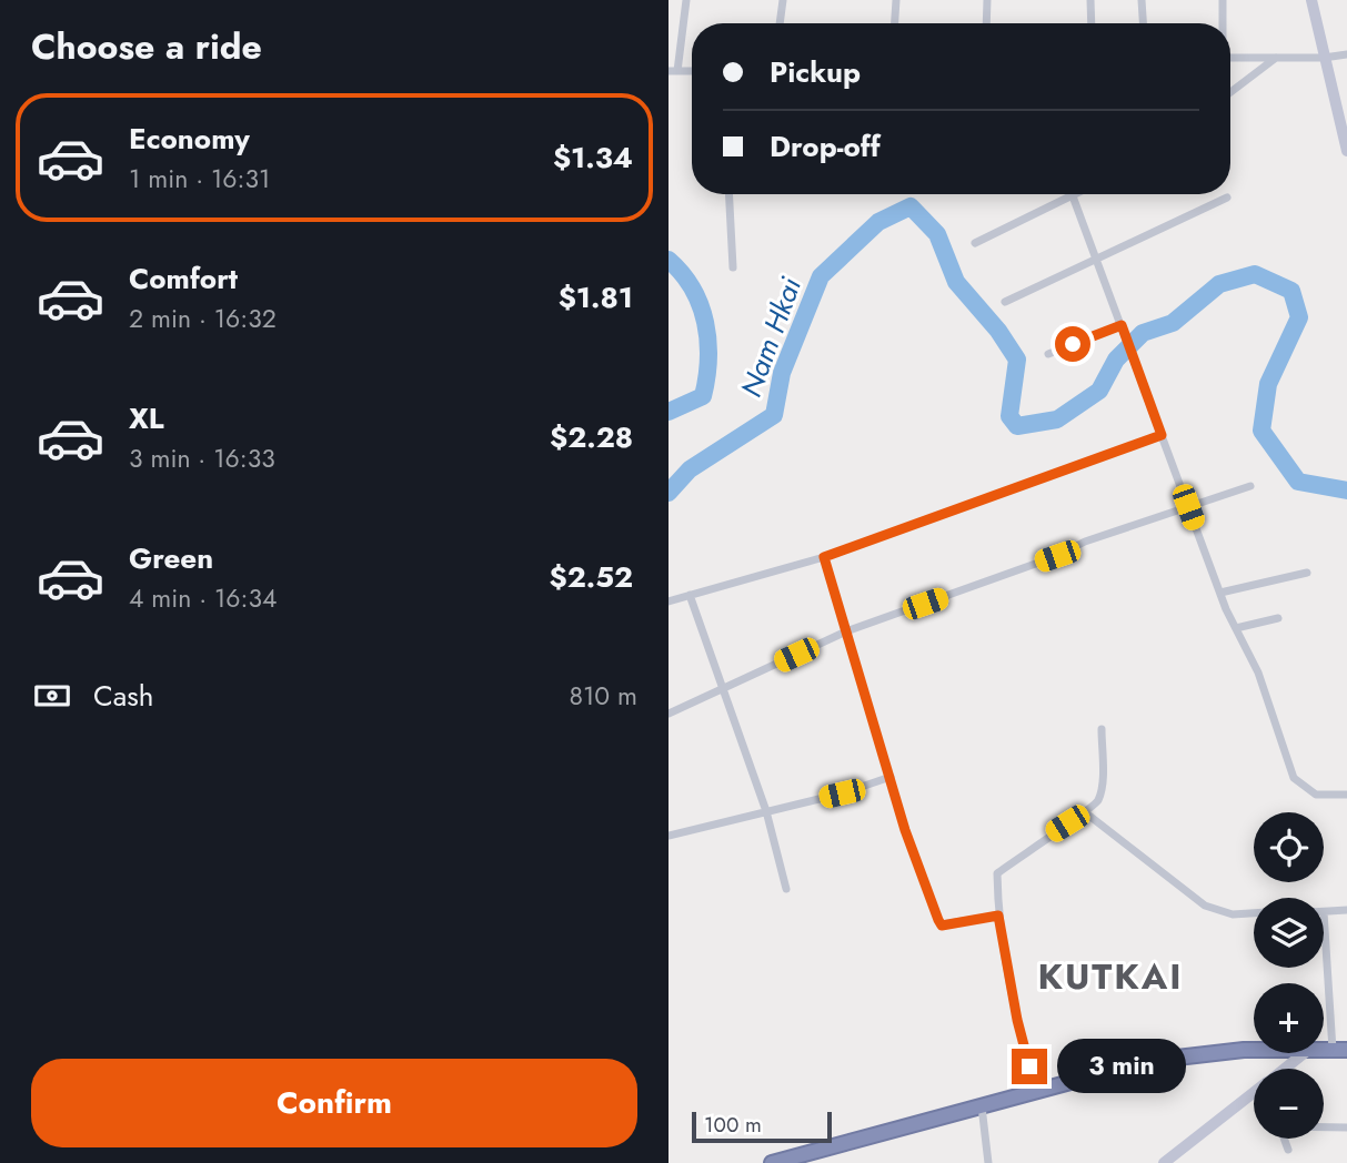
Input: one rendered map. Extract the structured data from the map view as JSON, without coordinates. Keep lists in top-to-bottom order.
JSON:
{
  "districts": ["KUTKAI"],
  "water": ["Nam Hkai"],
  "scale_bar": "100 m",
  "page": {
    "heading": "Choose a ride",
    "banner": ["Pickup", "Drop-off"],
    "list": [
      {
        "name": "Economy",
        "note": "1 min · 16:31",
        "value": "$1.34"
      },
      {
        "name": "Comfort",
        "note": "2 min · 16:32",
        "value": "$1.81"
      },
      {
        "name": "XL",
        "note": "3 min · 16:33",
        "value": "$2.28"
      },
      {
        "name": "Green",
        "note": "4 min · 16:34",
        "value": "$2.52"
      }
    ],
    "pay": ["Cash", "810 m"],
    "map_buttons": ["+", "−"],
    "bubble": "3 min",
    "buttons": "Confirm",
    "scale": "100 m"
  }
}
